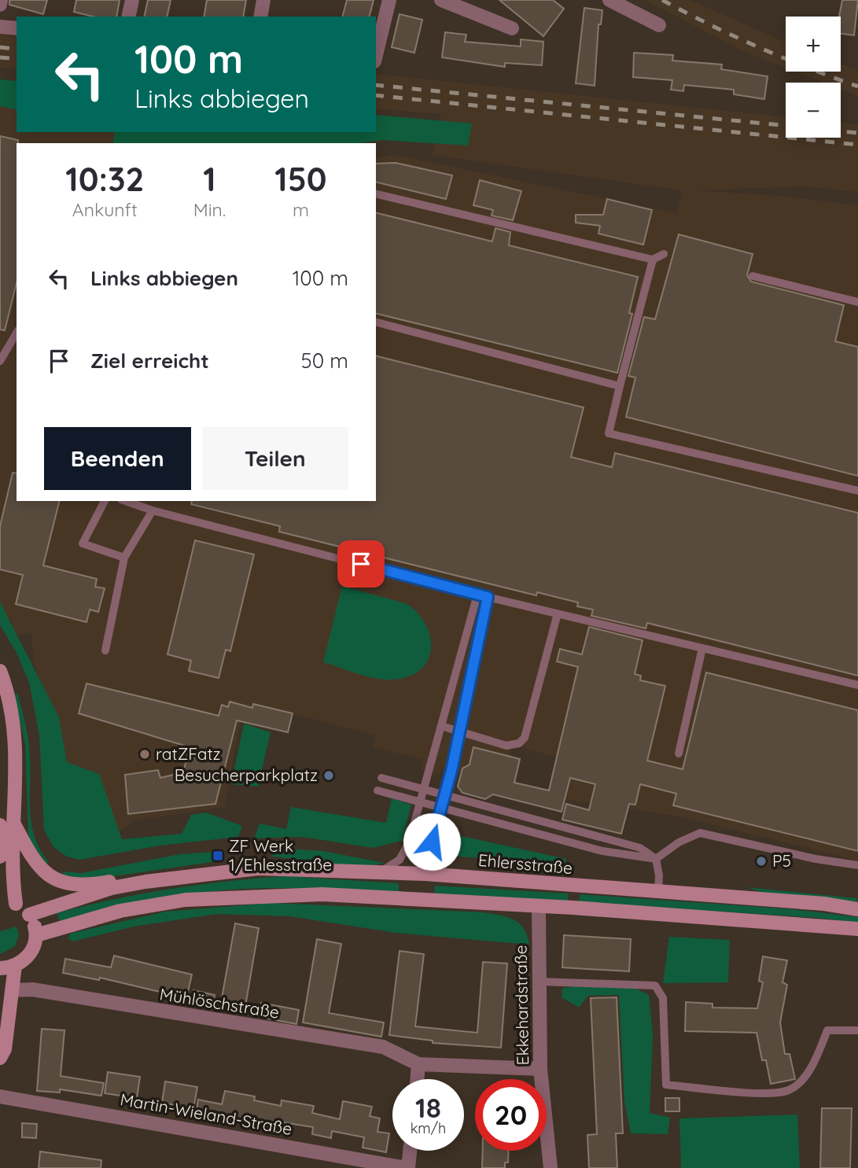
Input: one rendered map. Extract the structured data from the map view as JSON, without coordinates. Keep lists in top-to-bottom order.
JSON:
{
  "streets": {
    "street": [
      "Ehlersstraße",
      "Mühlöschstraße",
      "Ekkehardstraße",
      "Martin-Wieland-Straße"
    ]
  },
  "places": {
    "other": ["ratZFatz", "Besucherparkplatz", "P5"],
    "transit": ["ZF Werk 1/Ehlesstraße"]
  },
  "page": {
    "map_buttons": ["+", "−"],
    "turn": ["100 m", "Links abbiegen"],
    "eta": [
      "10:32",
      "Ankunft",
      "1",
      "Min.",
      "150",
      "m"
    ],
    "list": [
      {
        "name": "Links abbiegen",
        "value": "100 m"
      },
      {
        "name": "Ziel erreicht",
        "value": "50 m"
      }
    ],
    "buttons": ["Beenden", "Teilen"],
    "speed": "18 km/h",
    "limit": "20"
  }
}
